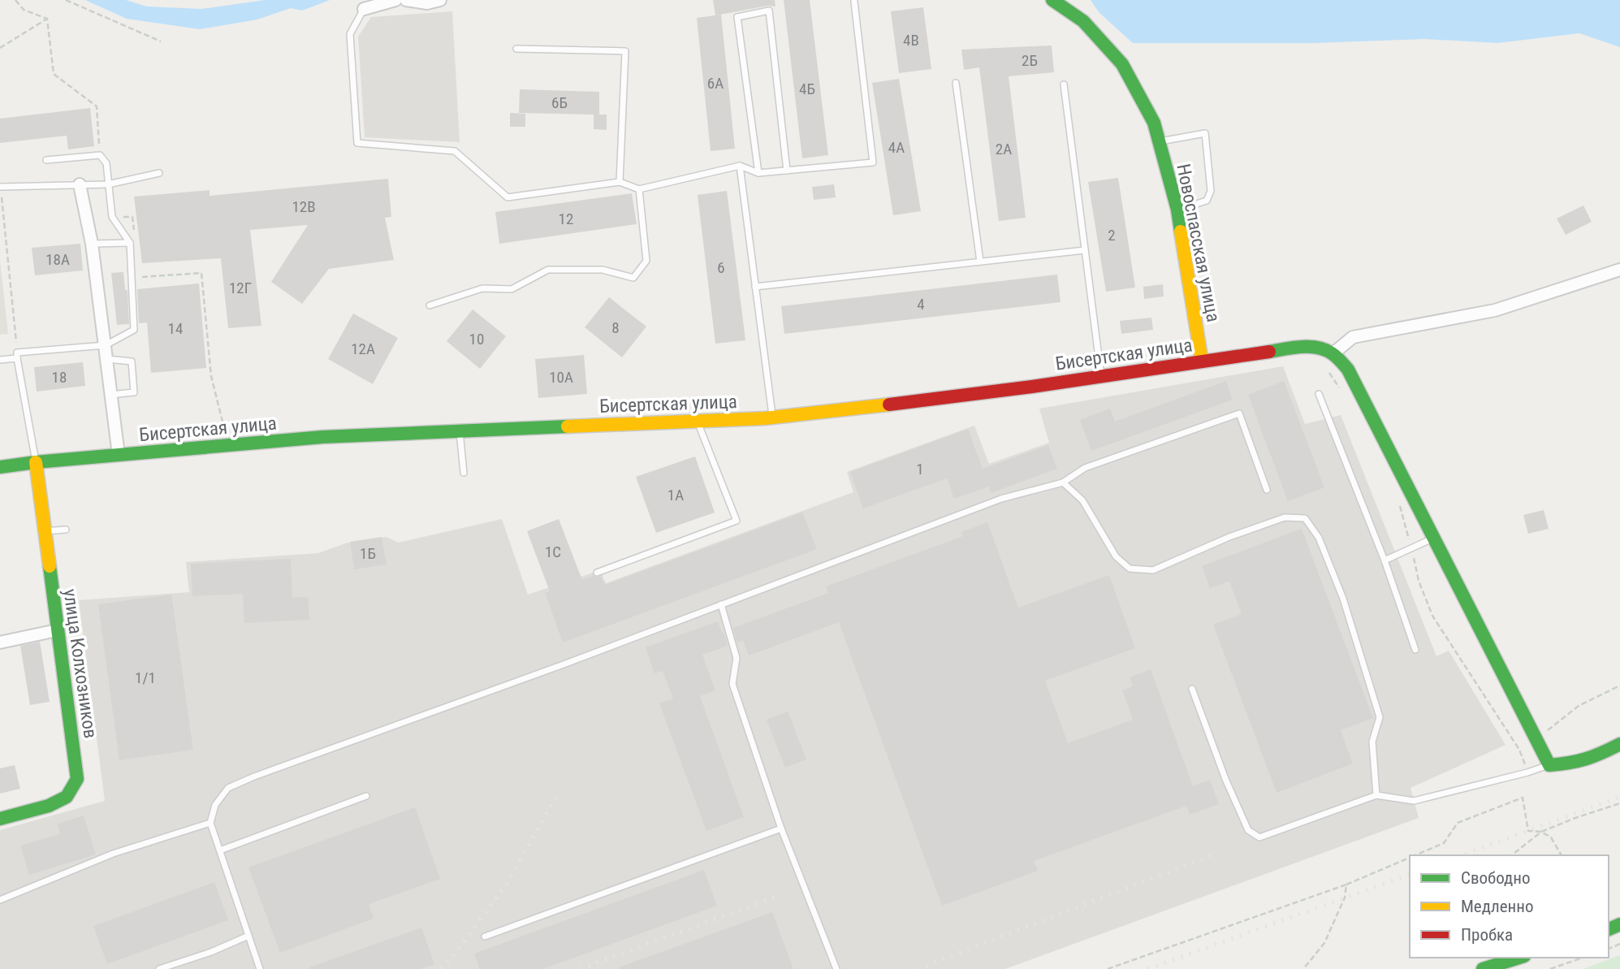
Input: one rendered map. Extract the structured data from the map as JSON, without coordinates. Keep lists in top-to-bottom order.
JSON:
{
  "streets": {
    "main road": ["Новоспасская улица", "Бисертская улица", "улица Колхозников"]
  },
  "crossings": [
    ["Новоспасская улица", "Бисертская улица"],
    ["Бисертская улица", "улица Колхозников"]
  ],
  "house_numbers": [
    "4В",
    "2Б",
    "6А",
    "4Б",
    "6Б",
    "4А",
    "2А",
    "12В",
    "12",
    "2",
    "18А",
    "6",
    "12Г",
    "4",
    "8",
    "14",
    "10",
    "12А",
    "18",
    "10А",
    "1",
    "1А",
    "1С",
    "1Б",
    "1/1"
  ],
  "legend": ["Свободно", "Медленно", "Пробка"]
}
